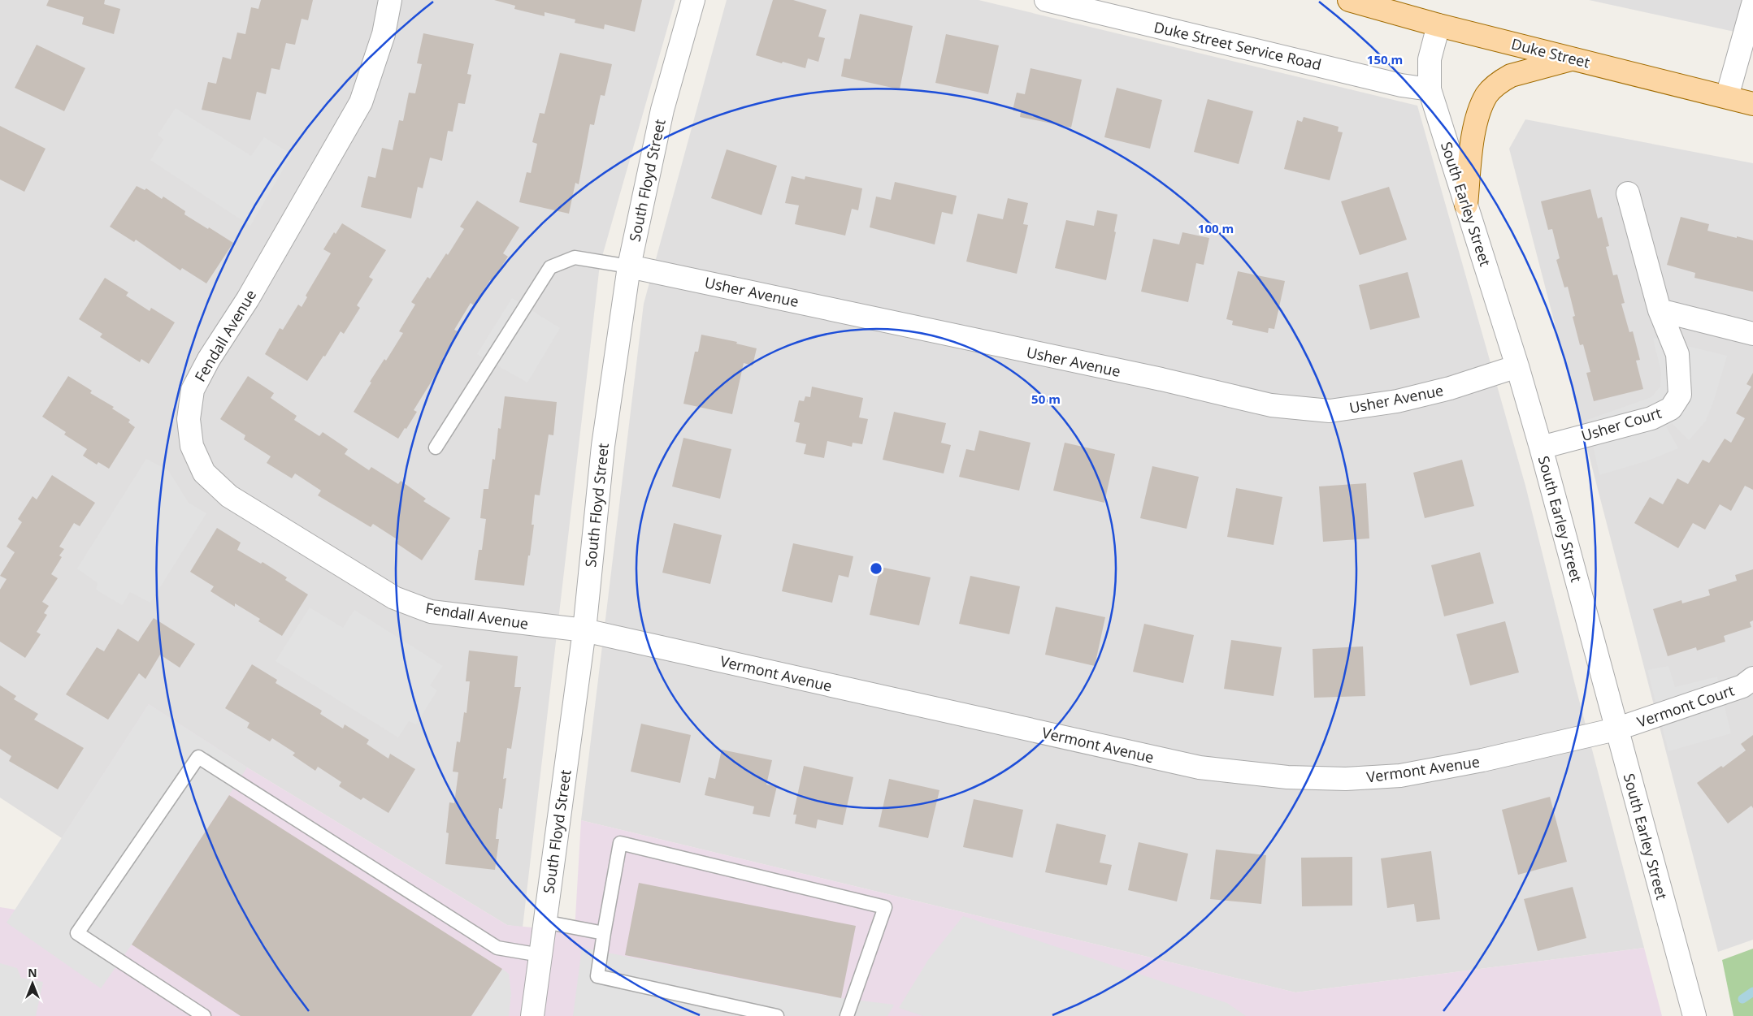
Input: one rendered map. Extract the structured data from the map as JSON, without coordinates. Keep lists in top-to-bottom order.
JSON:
{
  "streets": {
    "main road": ["Duke Street"],
    "street": [
      "Duke Street Service Road",
      "South Floyd Street",
      "South Earley Street",
      "Usher Avenue",
      "Fendall Avenue",
      "Usher Court",
      "Vermont Avenue",
      "Vermont Court"
    ]
  },
  "crossings": [
    ["Duke Street Service Road", "South Earley Street"],
    ["Duke Street", "South Earley Street"],
    ["South Floyd Street", "Usher Avenue"],
    ["South Floyd Street", "Fendall Avenue"],
    ["South Floyd Street", "Vermont Avenue"],
    ["South Earley Street", "Usher Avenue"],
    ["South Earley Street", "Usher Court"],
    ["South Earley Street", "Vermont Avenue"],
    ["South Earley Street", "Vermont Court"],
    ["Fendall Avenue", "Vermont Avenue"],
    ["Vermont Avenue", "Vermont Court"]
  ],
  "north": "top",
  "rings": ["150 m", "100 m", "50 m"]
}
